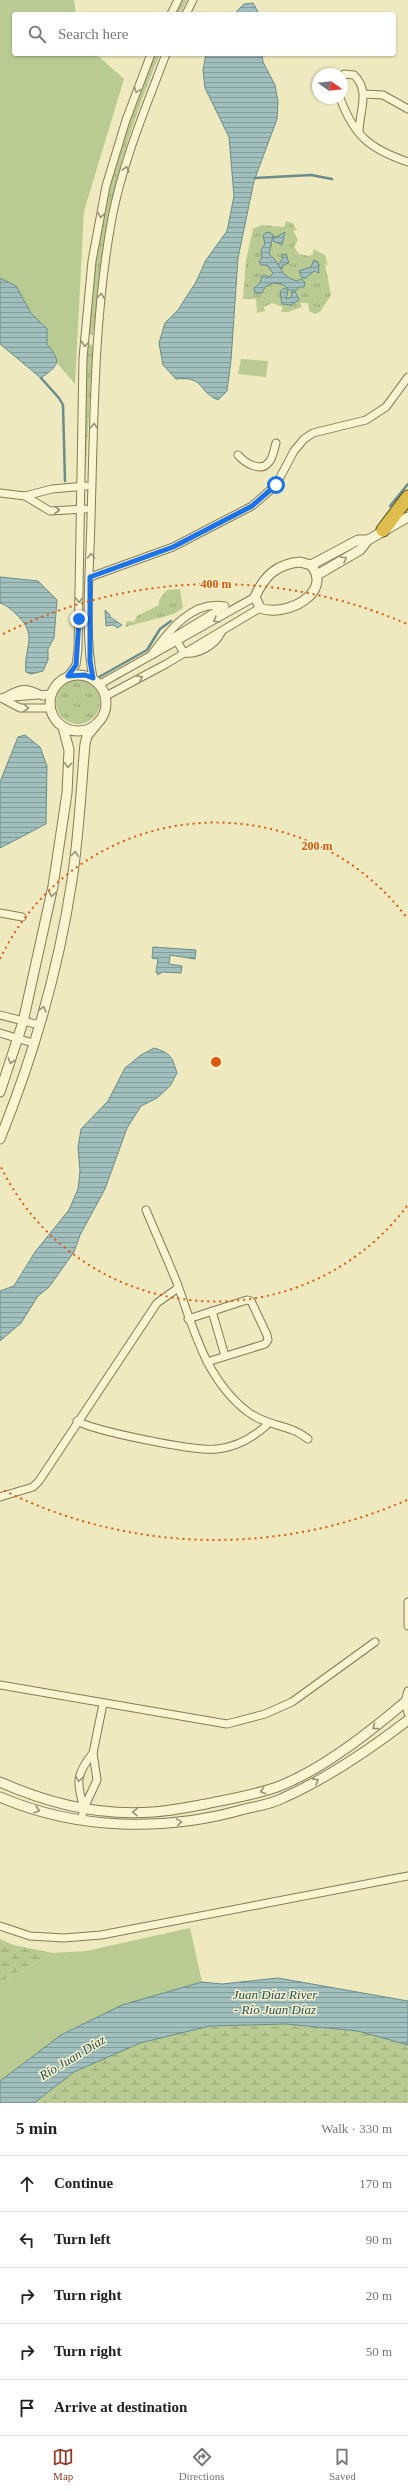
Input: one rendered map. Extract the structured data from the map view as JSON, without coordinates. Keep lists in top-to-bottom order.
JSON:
{
  "water": ["Juan Díaz River - Río Juan Díaz", "Río Juan Díaz"],
  "north": "right",
  "page": {
    "search": "Search here",
    "heading": ["5 min", "Walk · 330 m"],
    "list": [
      ["Continue", "170 m"],
      ["Turn left", "90 m"],
      ["Turn right", "20 m"],
      ["Turn right", "50 m"],
      "Arrive at destination"
    ],
    "nav": ["Map", "Directions", "Saved"]
  },
  "rings": ["400 m", "200 m"]
}
